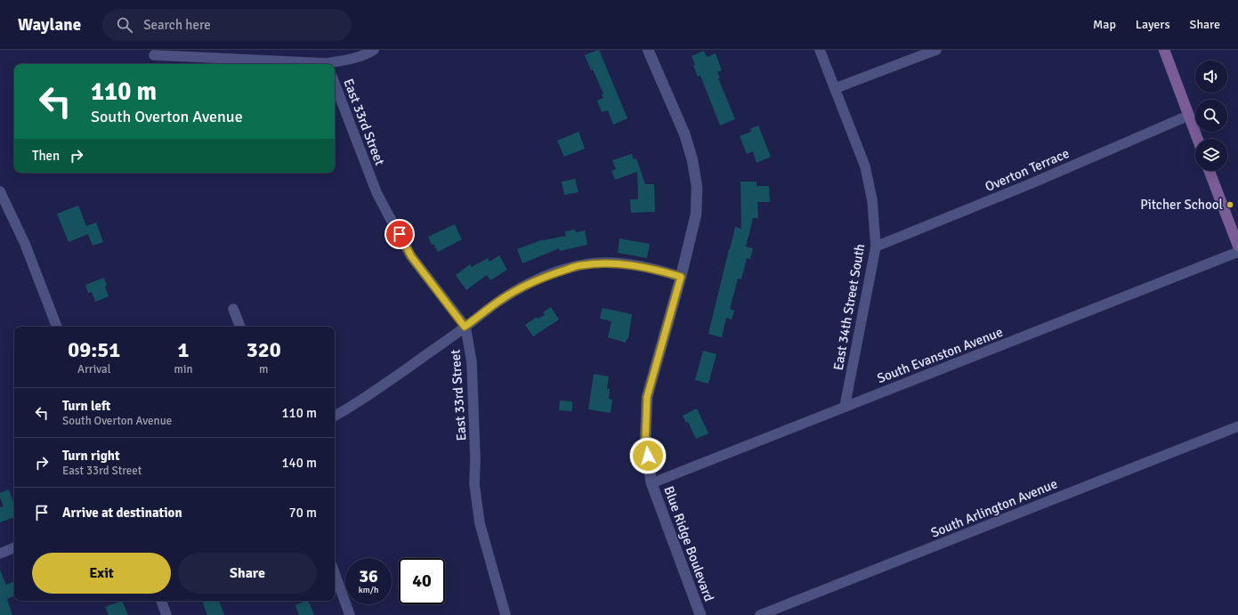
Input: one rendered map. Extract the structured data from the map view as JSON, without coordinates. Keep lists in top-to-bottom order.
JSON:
{
  "streets": {
    "street": [
      "East 33rd Street",
      "Overton Terrace",
      "East 34th Street South",
      "South Evanston Avenue",
      "South Arlington Avenue",
      "Blue Ridge Boulevard"
    ]
  },
  "crossings": [
    ["Overton Terrace", "East 34th Street South"],
    ["East 34th Street South", "South Evanston Avenue"],
    ["South Evanston Avenue", "Blue Ridge Boulevard"]
  ],
  "places": ["Pitcher School"],
  "page": {
    "header": "Waylane",
    "search": "Search here",
    "nav": ["Map", "Layers", "Share"],
    "turn": ["110 m", "South Overton Avenue"],
    "then": "Then",
    "eta": [
      "09:51",
      "Arrival",
      "1",
      "min",
      "320",
      "m"
    ],
    "list": [
      {
        "name": "Turn left",
        "note": "South Overton Avenue",
        "value": "110 m"
      },
      {
        "name": "Turn right",
        "note": "East 33rd Street",
        "value": "140 m"
      },
      {
        "name": "Arrive at destination",
        "value": "70 m"
      }
    ],
    "buttons": ["Exit", "Share"],
    "speed": "36 km/h",
    "limit": "40"
  }
}
